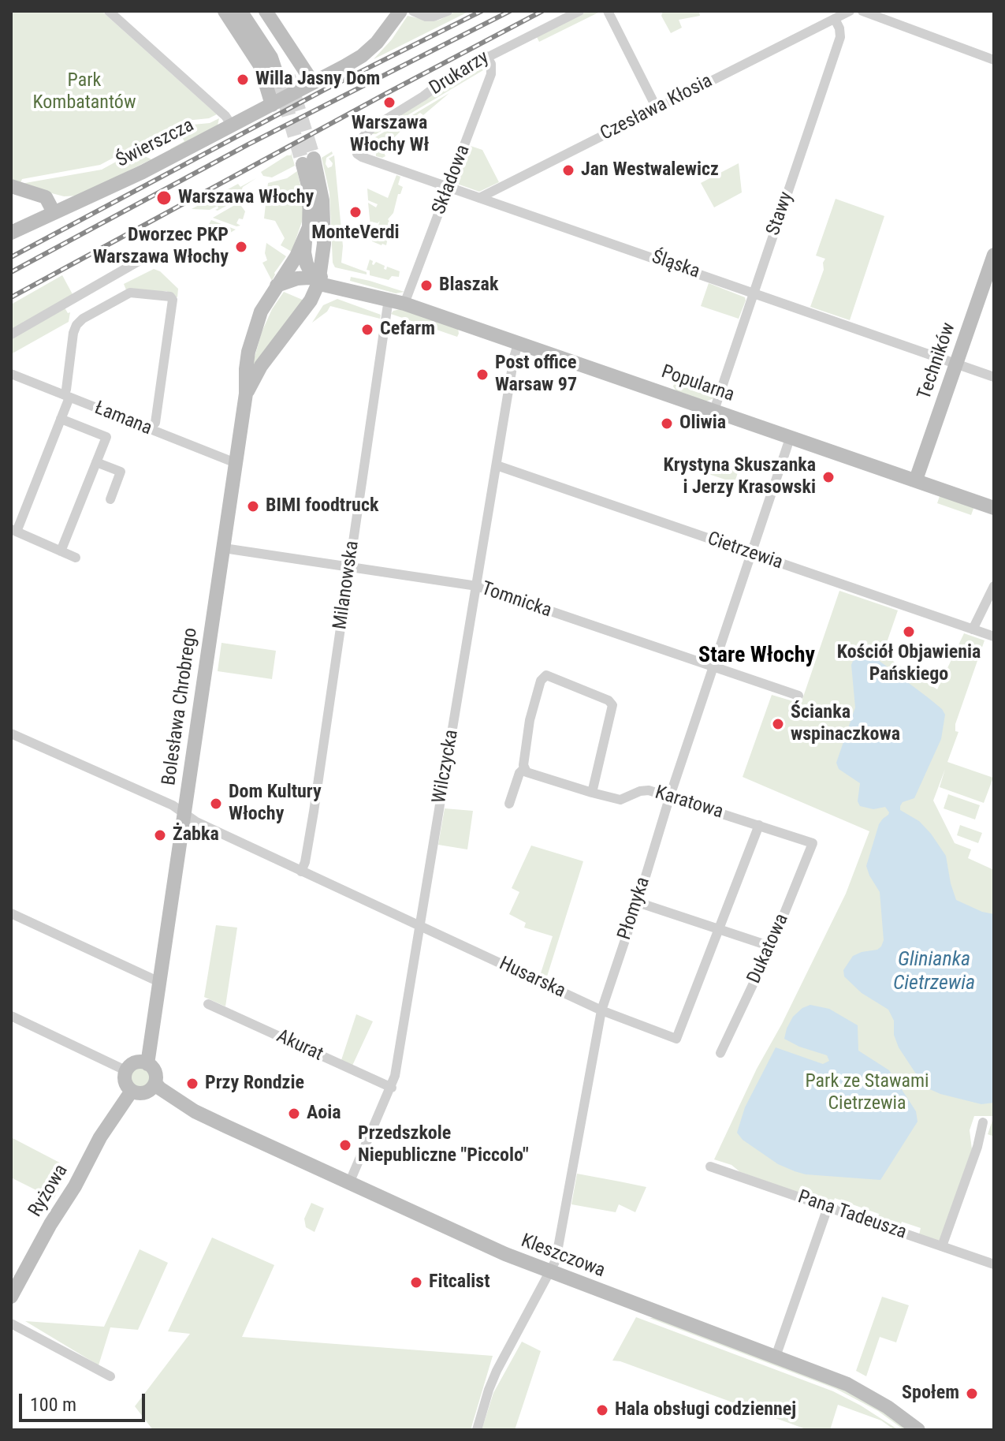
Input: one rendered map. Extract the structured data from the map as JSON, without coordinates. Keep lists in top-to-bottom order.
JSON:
{
  "streets": {
    "main road": [
      "Świerszcza",
      "Techników",
      "Popularna",
      "Bolesława Chrobrego",
      "Ryżowa",
      "Kleszczowa"
    ],
    "street": [
      "Drukarzy",
      "Czesława Kłosia",
      "Składowa",
      "Stawy",
      "Śląska",
      "Łamana",
      "Cietrzewia",
      "Milanowska",
      "Tomnicka",
      "Wilczycka",
      "Karatowa",
      "Płomyka",
      "Dukatowa",
      "Husarska",
      "Akurat",
      "Pana Tadeusza"
    ]
  },
  "crossings": [
    ["Drukarzy", "Składowa"],
    ["Drukarzy", "Śląska"],
    ["Czesława Kłosia", "Stawy"],
    ["Czesława Kłosia", "Śląska"],
    ["Składowa", "Śląska"],
    ["Składowa", "Popularna"],
    ["Stawy", "Śląska"],
    ["Stawy", "Popularna"],
    ["Śląska", "Techników"],
    ["Techników", "Popularna"],
    ["Popularna", "Milanowska"],
    ["Popularna", "Bolesława Chrobrego"],
    ["Popularna", "Wilczycka"],
    ["Popularna", "Płomyka"],
    ["Łamana", "Bolesława Chrobrego"],
    ["Cietrzewia", "Wilczycka"],
    ["Cietrzewia", "Płomyka"],
    ["Milanowska", "Tomnicka"],
    ["Milanowska", "Husarska"],
    ["Tomnicka", "Bolesława Chrobrego"],
    ["Tomnicka", "Wilczycka"],
    ["Tomnicka", "Płomyka"],
    ["Bolesława Chrobrego", "Husarska"],
    ["Bolesława Chrobrego", "Ryżowa"],
    ["Bolesława Chrobrego", "Kleszczowa"],
    ["Wilczycka", "Husarska"],
    ["Wilczycka", "Akurat"],
    ["Wilczycka", "Kleszczowa"],
    ["Karatowa", "Płomyka"],
    ["Karatowa", "Dukatowa"],
    ["Karatowa", "Husarska"],
    ["Płomyka", "Husarska"],
    ["Płomyka", "Kleszczowa"],
    ["Ryżowa", "Kleszczowa"]
  ],
  "districts": ["Stare Włochy"],
  "water": ["Glinianka Cietrzewia"],
  "parks": ["Park Kombatantów", "Park ze Stawami Cietrzewia"],
  "places": [
    "Willa Jasny Dom",
    "Warszawa Włochy Wł",
    "Jan Westwalewicz",
    "Warszawa Włochy",
    "MonteVerdi",
    "Dworzec PKP Warszawa Włochy",
    "Blaszak",
    "Cefarm",
    "Post office Warsaw 97",
    "Oliwia",
    "Krystyna Skuszanka i Jerzy Krasowski",
    "BIMI foodtruck",
    "Kościół Objawienia Pańskiego",
    "Ścianka wspinaczkowa",
    "Dom Kultury Włochy",
    "Żabka",
    "Przy Rondzie",
    "Aoia",
    "Przedszkole Niepubliczne \"Piccolo\"",
    "Fitcalist",
    "Społem",
    "Hala obsługi codziennej"
  ],
  "scale_bar": "100 m"
}
